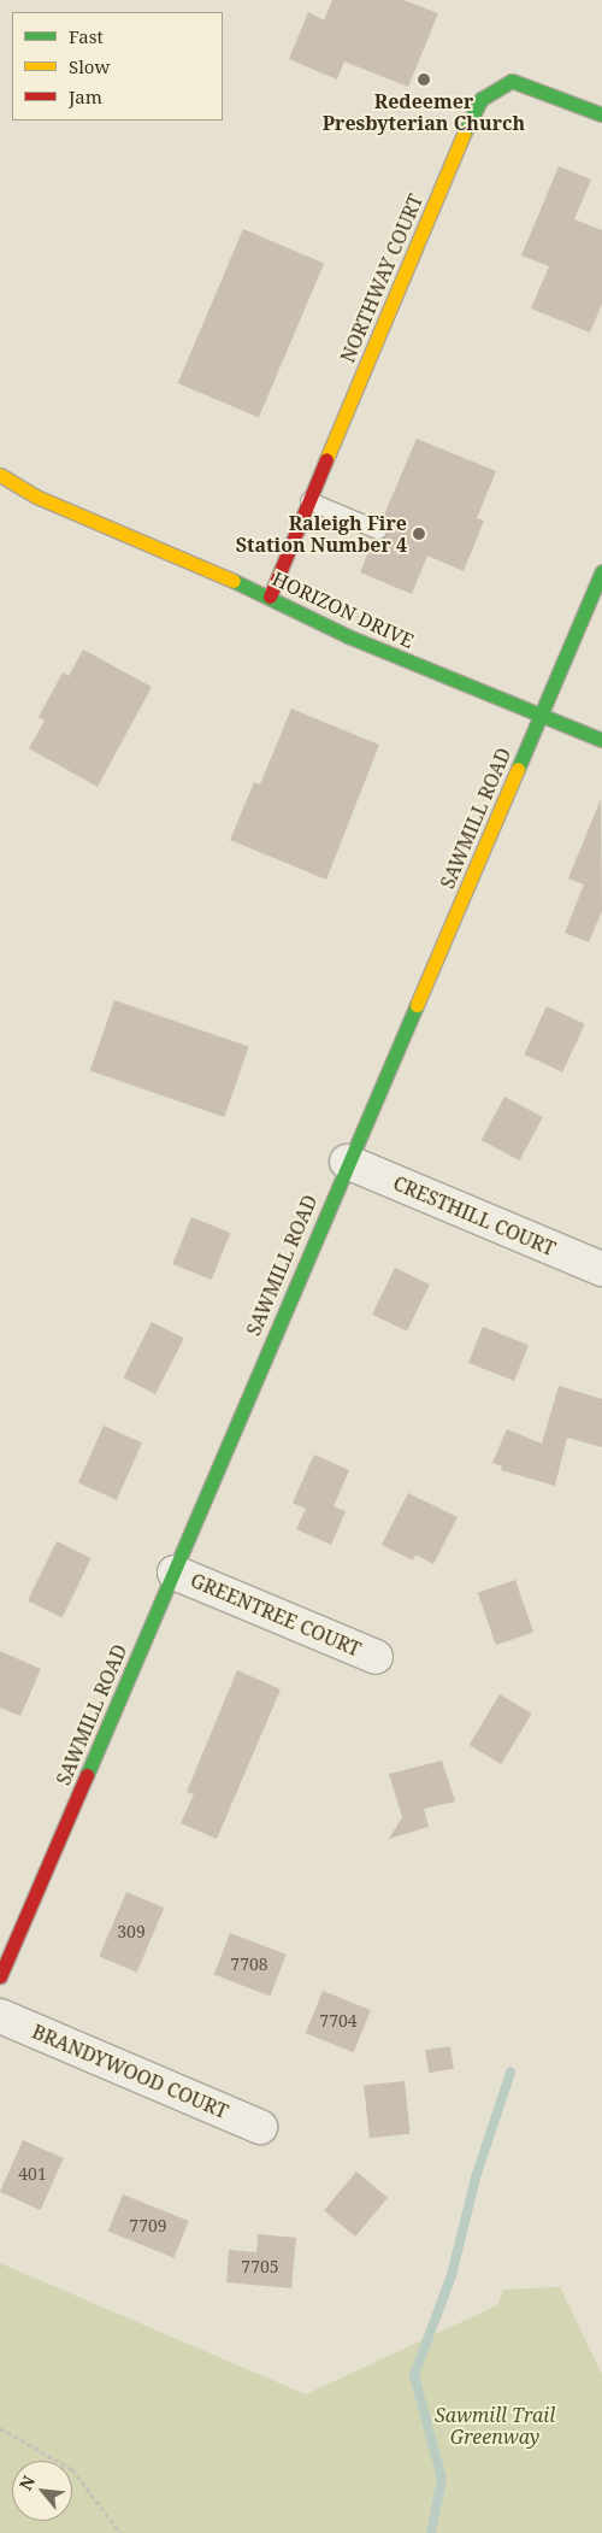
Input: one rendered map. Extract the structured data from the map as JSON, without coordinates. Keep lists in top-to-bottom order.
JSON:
{
  "streets": {
    "street": [
      "NORTHWAY COURT",
      "HORIZON DRIVE",
      "SAWMILL ROAD",
      "CRESTHILL COURT",
      "GREENTREE COURT",
      "BRANDYWOOD COURT"
    ]
  },
  "crossings": [
    ["NORTHWAY COURT", "HORIZON DRIVE"],
    ["HORIZON DRIVE", "SAWMILL ROAD"],
    ["SAWMILL ROAD", "CRESTHILL COURT"],
    ["SAWMILL ROAD", "GREENTREE COURT"]
  ],
  "parks": ["Sawmill Trail Greenway"],
  "places": ["Redeemer Presbyterian Church", "Raleigh Fire Station Number 4"],
  "house_numbers": [
    "309",
    "7708",
    "7704",
    "401",
    "7709",
    "7705"
  ],
  "legend": ["Fast", "Slow", "Jam"],
  "north": "top left"
}
